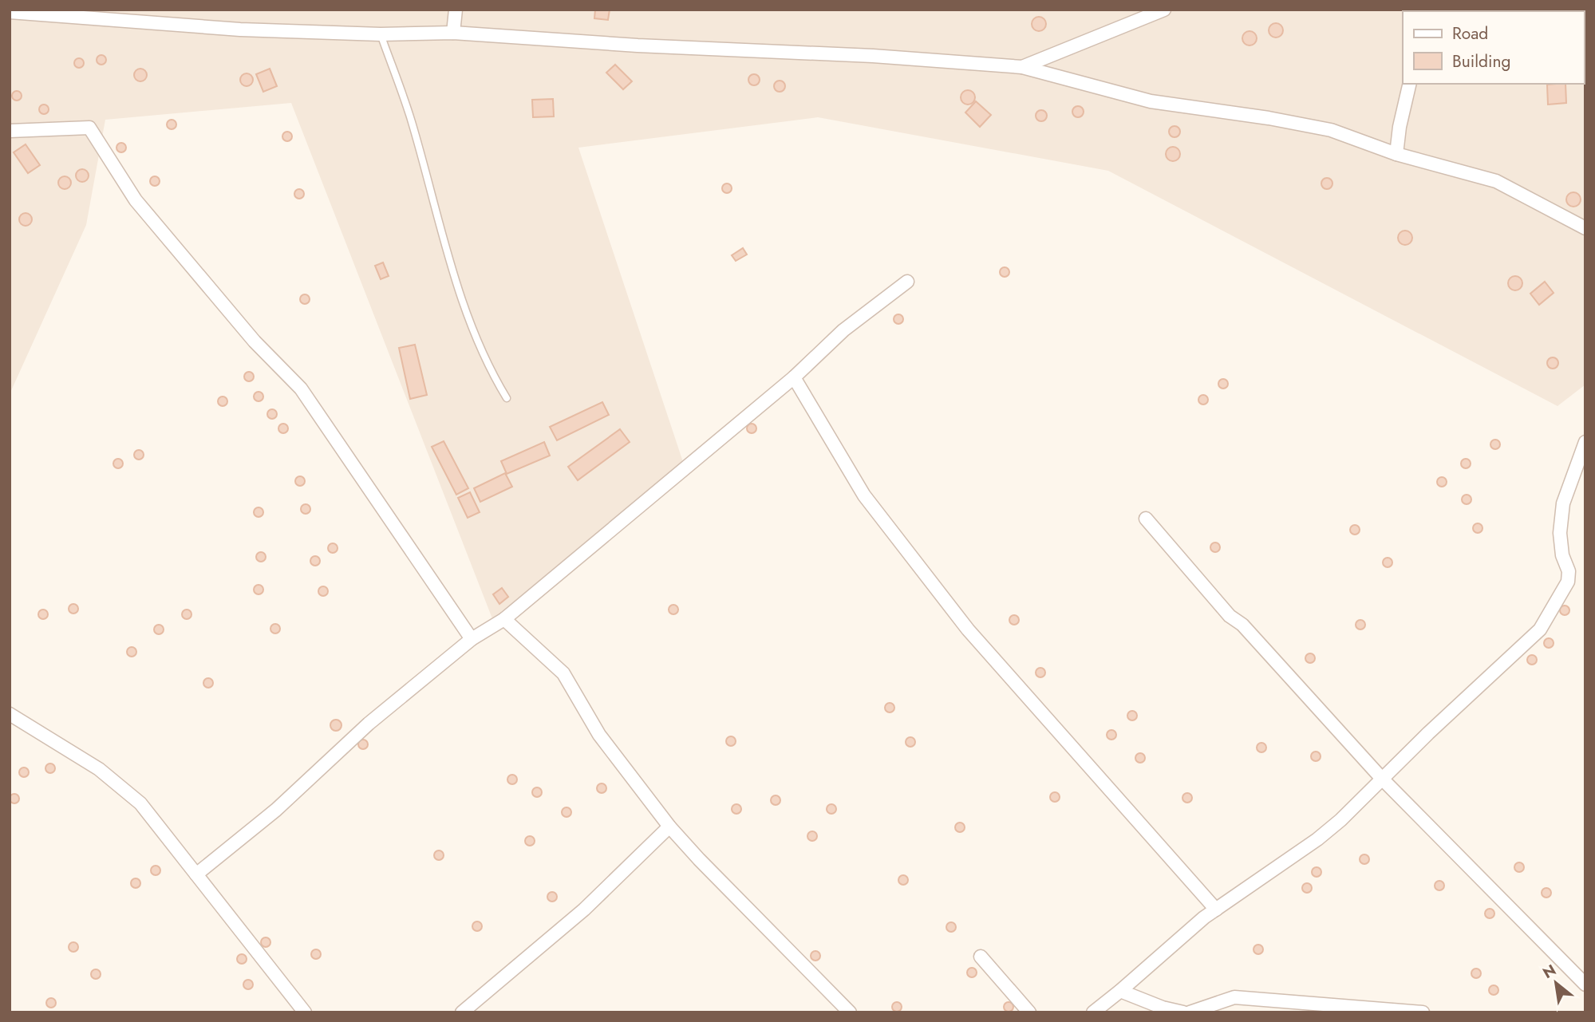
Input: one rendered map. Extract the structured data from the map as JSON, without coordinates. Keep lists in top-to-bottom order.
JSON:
{
  "legend": ["Road", "Building"],
  "north": "top left"
}
